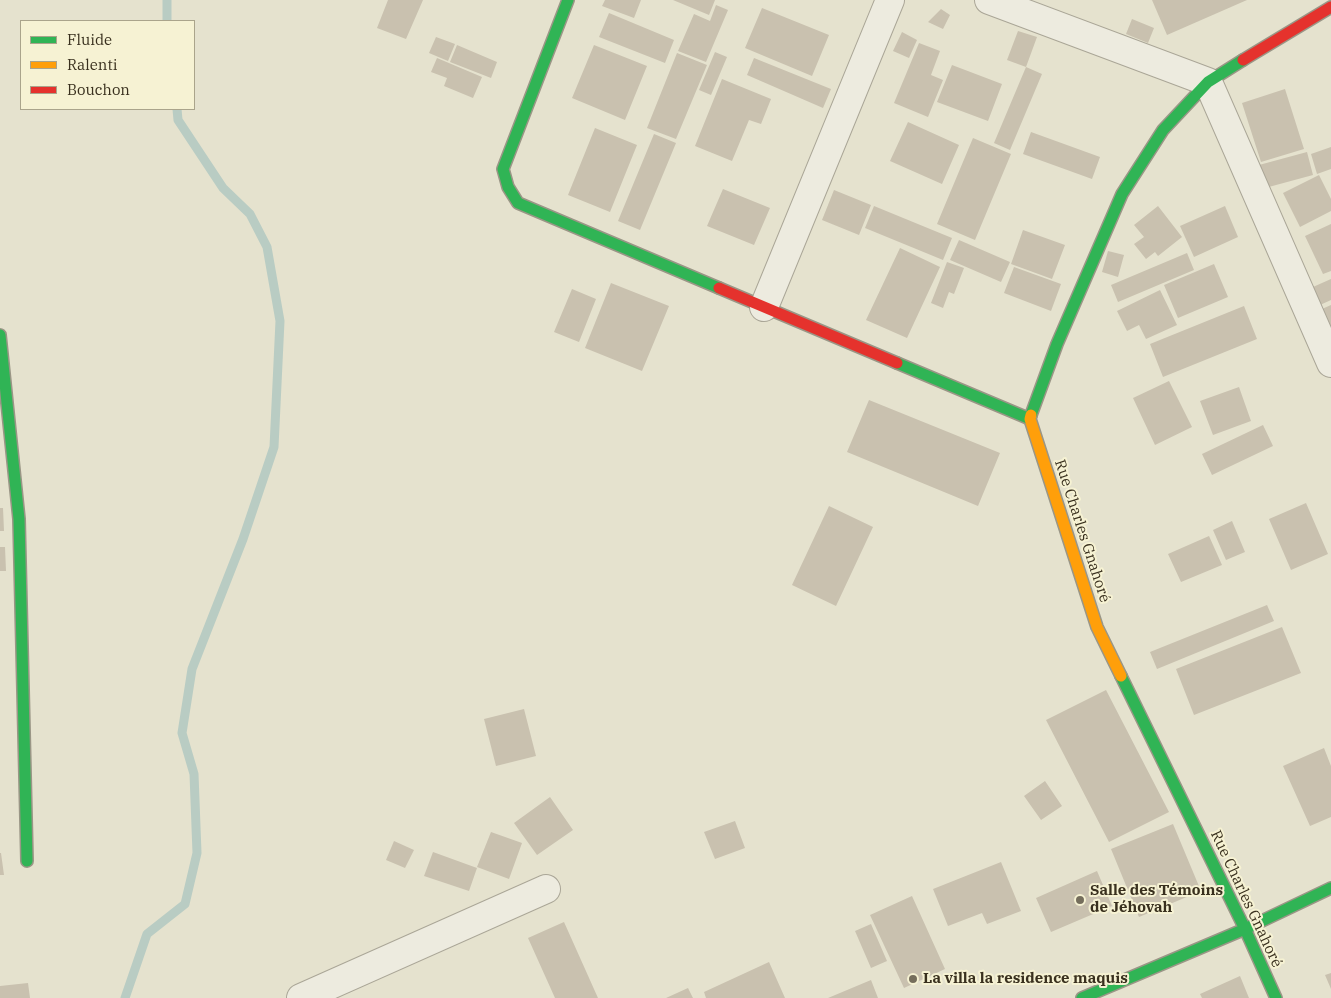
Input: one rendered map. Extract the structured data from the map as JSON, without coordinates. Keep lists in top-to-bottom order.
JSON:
{
  "streets": {
    "street": ["Rue Charles Gnahoré"]
  },
  "places": ["Salle des Témoins de Jéhovah", "La villa la residence maquis"],
  "legend": ["Fluide", "Ralenti", "Bouchon"]
}
